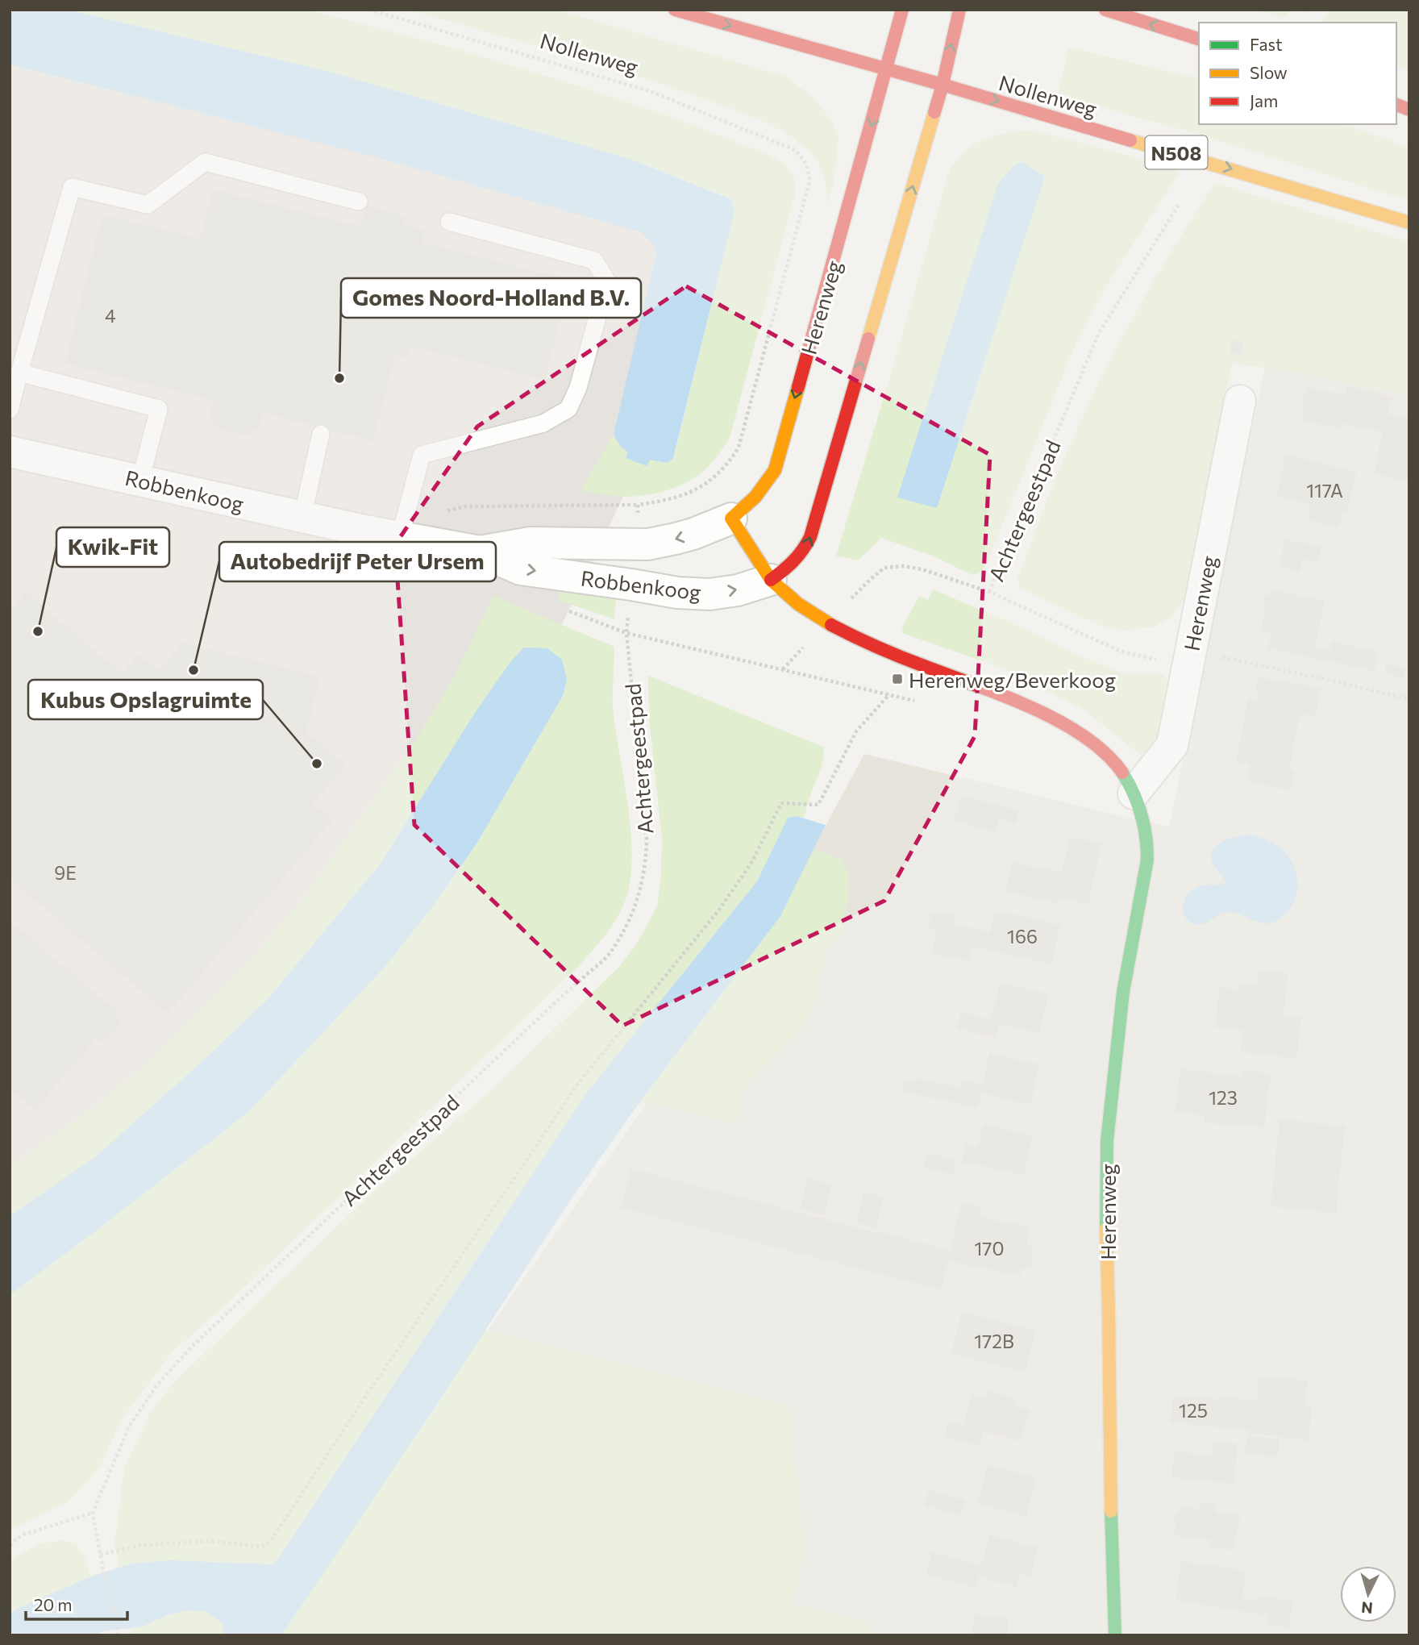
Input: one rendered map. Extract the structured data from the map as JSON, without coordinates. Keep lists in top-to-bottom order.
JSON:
{
  "streets": {
    "main road": ["Nollenweg", "N508", "Herenweg"],
    "street": ["Robbenkoog"],
    "path": ["Achtergeestpad"]
  },
  "crossings": [
    ["Nollenweg", "Herenweg"],
    ["Herenweg", "Robbenkoog"],
    ["Herenweg", "Achtergeestpad"]
  ],
  "one_way": ["Nollenweg"],
  "places": {
    "other": [
      "Gomes Noord-Holland B.V.",
      "Kwik-Fit",
      "Autobedrijf Peter Ursem",
      "Kubus Opslagruimte"
    ],
    "transit": ["Herenweg/Beverkoog"]
  },
  "house_numbers": [
    "4",
    "117A",
    "9E",
    "166",
    "123",
    "170",
    "172B",
    "125"
  ],
  "legend": ["Fast", "Slow", "Jam"],
  "scale_bar": "20 m",
  "north": "bottom"
}
